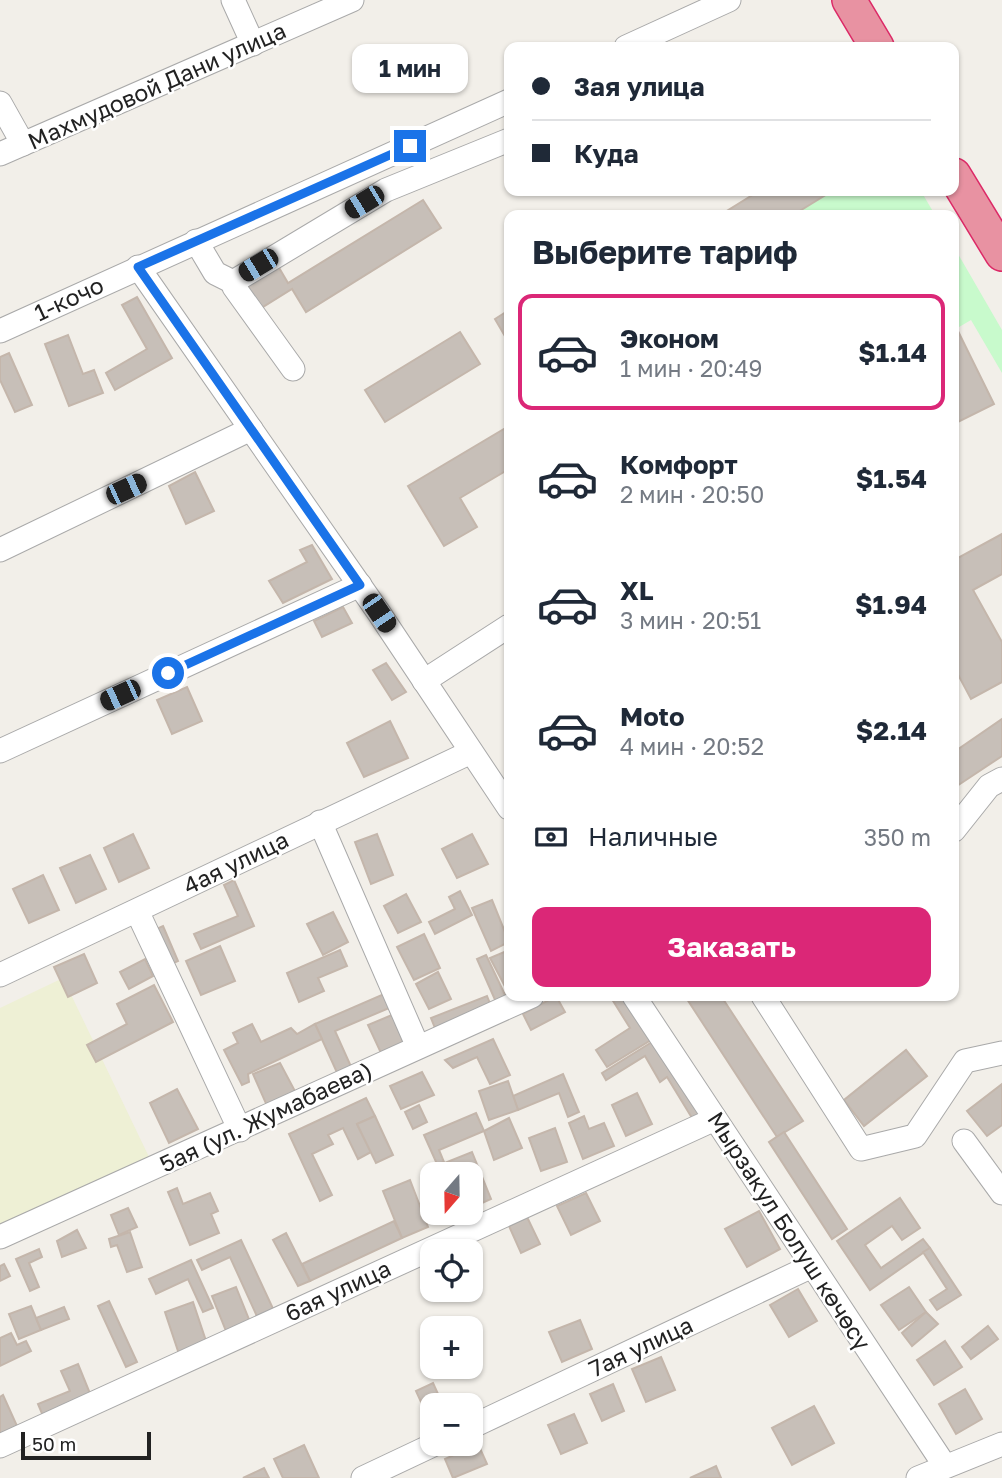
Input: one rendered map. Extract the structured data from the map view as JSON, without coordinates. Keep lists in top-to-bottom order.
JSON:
{
  "streets": {
    "street": [
      "Махмудовой Дани улица",
      "1-кочо",
      "4ая улица",
      "5ая (ул. Жумабаева)",
      "Мырзакул Болуш көчөсү",
      "6ая улица",
      "7ая улица"
    ]
  },
  "crossings": [
    ["Мырзакул Болуш көчөсү", "6ая улица"],
    ["Мырзакул Болуш көчөсү", "7ая улица"]
  ],
  "scale_bar": "50 m",
  "north": "bottom",
  "page": {
    "banner": ["3ая улица", "Куда"],
    "bubble": "1 мин",
    "heading": "Выберите тариф",
    "list": [
      {
        "name": "Эконом",
        "note": "1 мин · 20:49",
        "value": "$1.14"
      },
      {
        "name": "Комфорт",
        "note": "2 мин · 20:50",
        "value": "$1.54"
      },
      {
        "name": "XL",
        "note": "3 мин · 20:51",
        "value": "$1.94"
      },
      {
        "name": "Moto",
        "note": "4 мин · 20:52",
        "value": "$2.14"
      }
    ],
    "pay": ["Наличные", "350 m"],
    "buttons": "Заказать",
    "map_buttons": ["+", "−"],
    "scale": "50 m"
  }
}
